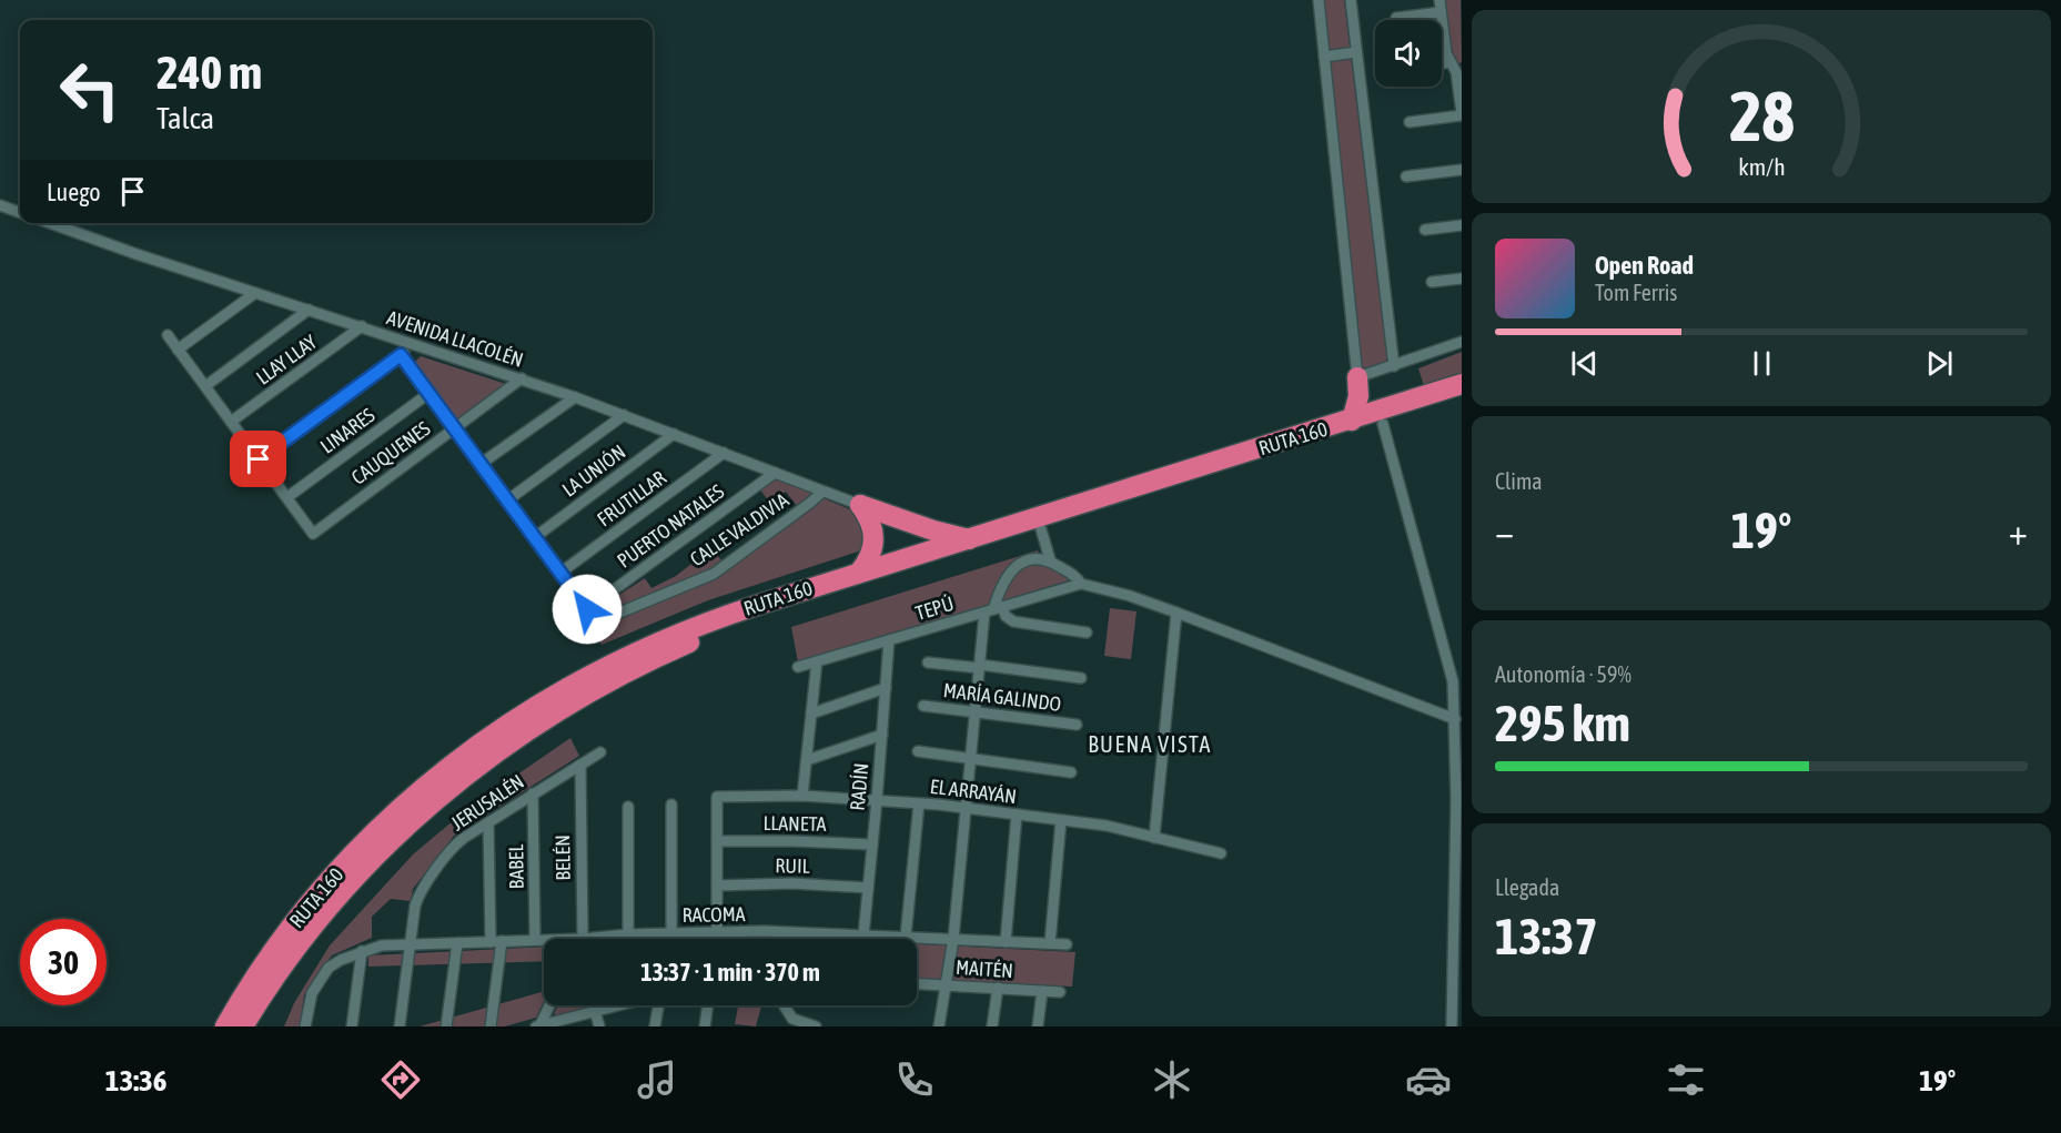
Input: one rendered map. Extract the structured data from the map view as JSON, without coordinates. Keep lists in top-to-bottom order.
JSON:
{
  "streets": {
    "highway": ["RUTA 160"],
    "street": [
      "AVENIDA LLACOLÉN",
      "LLAY LLAY",
      "LINARES",
      "CAUQUENES",
      "LA UNIÓN",
      "FRUTILLAR",
      "PUERTO NATALES",
      "CALLE VALDIVIA",
      "TEPÚ",
      "MARÍA GALINDO",
      "RADÍN",
      "EL ARRAYÁN",
      "JERUSALÉN",
      "LLANETA",
      "BELÉN",
      "RUIL",
      "BABEL",
      "RACOMA",
      "MAITÉN"
    ]
  },
  "crossings": [
    ["AVENIDA LLACOLÉN", "LLAY LLAY"],
    ["AVENIDA LLACOLÉN", "CAUQUENES"],
    ["AVENIDA LLACOLÉN", "LA UNIÓN"],
    ["AVENIDA LLACOLÉN", "FRUTILLAR"],
    ["AVENIDA LLACOLÉN", "PUERTO NATALES"],
    ["AVENIDA LLACOLÉN", "CALLE VALDIVIA"],
    ["LINARES", "CAUQUENES"],
    ["PUERTO NATALES", "CALLE VALDIVIA"],
    ["TEPÚ", "RADÍN"],
    ["RADÍN", "EL ARRAYÁN"],
    ["RADÍN", "LLANETA"],
    ["RADÍN", "RUIL"],
    ["RADÍN", "RACOMA"],
    ["EL ARRAYÁN", "LLANETA"],
    ["JERUSALÉN", "BELÉN"],
    ["JERUSALÉN", "BABEL"],
    ["JERUSALÉN", "RACOMA"],
    ["BELÉN", "RACOMA"],
    ["BABEL", "RACOMA"]
  ],
  "districts": ["BUENA VISTA"],
  "page": {
    "turn": ["240 m", "Talca"],
    "then": "Luego",
    "song": ["Open Road", "Tom Ferris"],
    "tile": [
      "Clima",
      ["Autonomía · 59%", "295 km"],
      ["Llegada", "13:37"]
    ],
    "heat": ["−", "19°", "+"],
    "limit": "30",
    "trip": "13:37 · 1 min · 370 m",
    "tabs": ["13:36", "19°"],
    "gauge": ["28", "km/h"]
  }
}
